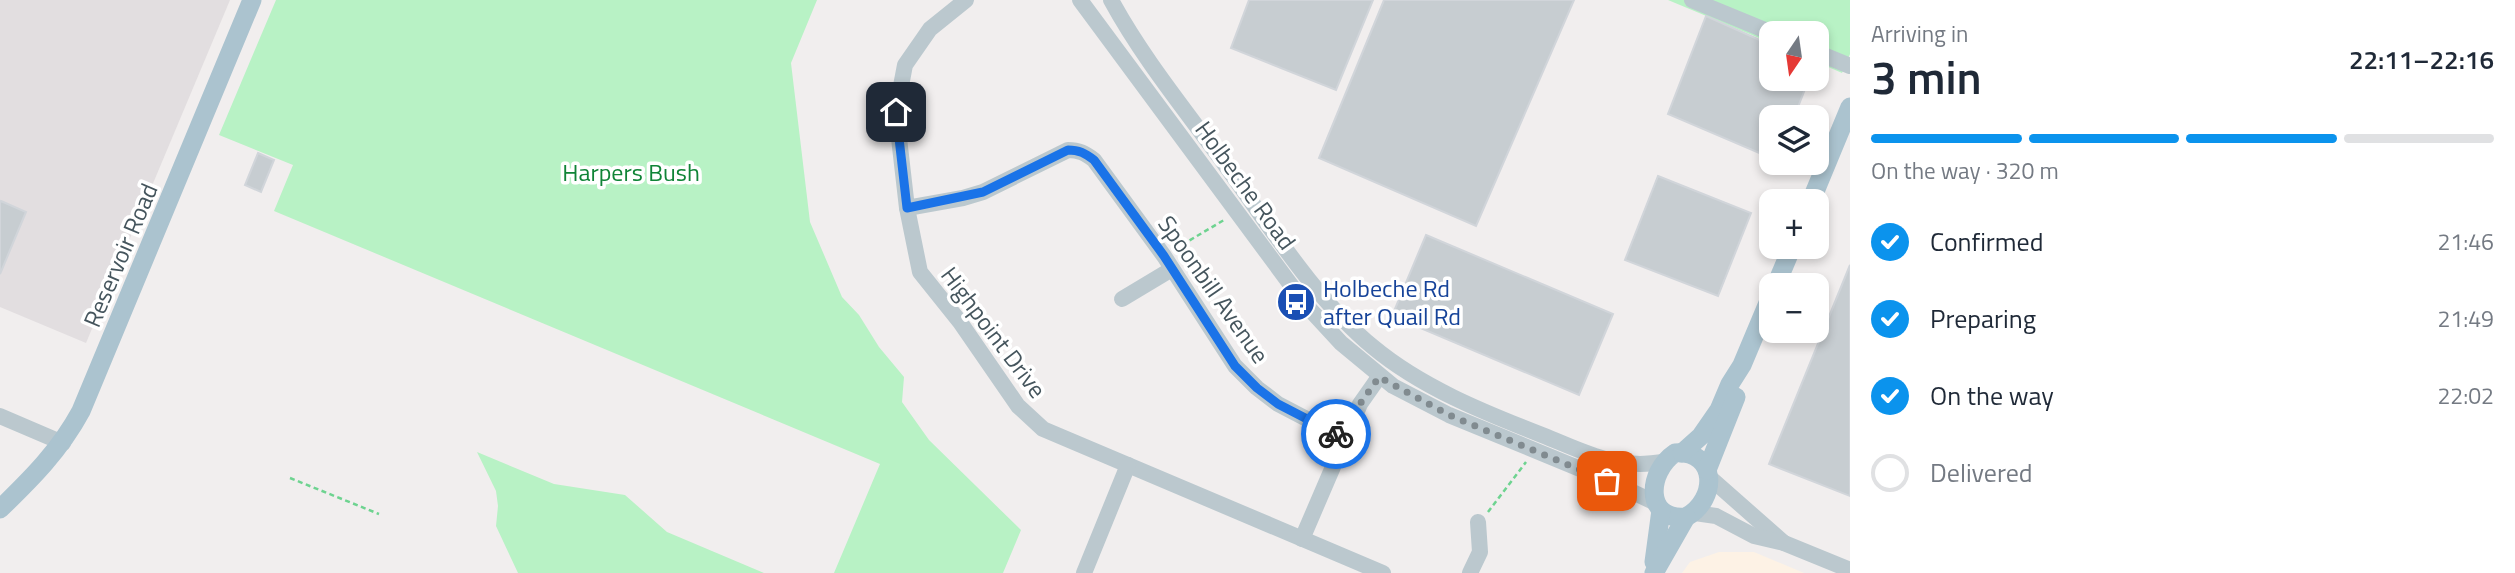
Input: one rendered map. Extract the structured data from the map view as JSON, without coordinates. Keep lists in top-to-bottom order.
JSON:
{
  "streets": {
    "main road": ["Reservoir Road"],
    "street": ["Holbeche Road", "Spoonbill Avenue", "Highpoint Drive"]
  },
  "crossings": [
    ["Spoonbill Avenue", "Highpoint Drive"]
  ],
  "parks": ["Harpers Bush"],
  "places": {
    "bus stop": ["Holbeche Rd after Quail Rd"]
  },
  "north": "bottom",
  "page": {
    "heading": ["3 min", "Arriving in", "22:11–22:16"],
    "map_buttons": ["+", "−"],
    "bar": "On the way · 320 m",
    "list": [
      ["Confirmed", "21:46"],
      ["Preparing", "21:49"],
      ["On the way", "22:02"],
      "Delivered"
    ]
  }
}
